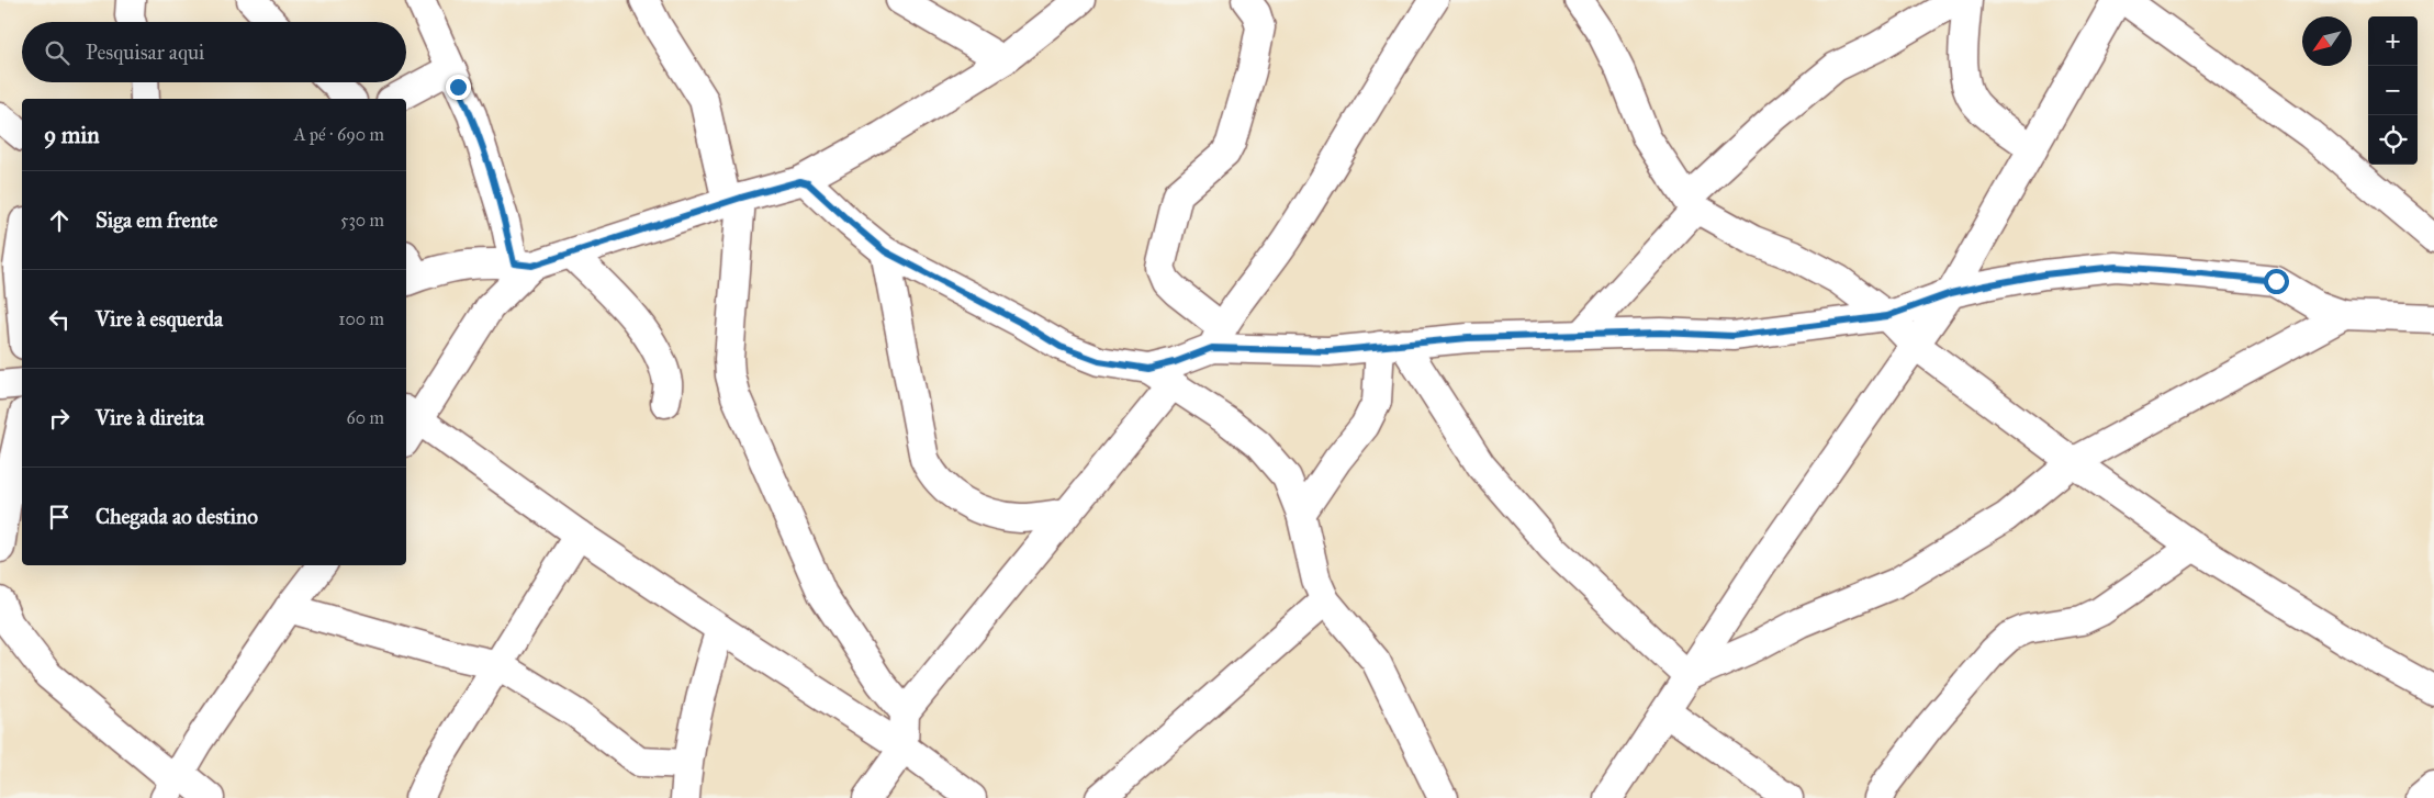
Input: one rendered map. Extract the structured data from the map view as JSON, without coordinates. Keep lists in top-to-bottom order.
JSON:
{
  "north": "bottom left",
  "page": {
    "map_buttons": ["+", "−"],
    "search": "Pesquisar aqui",
    "heading": ["9 min", "A pé · 690 m"],
    "list": [
      ["Siga em frente", "530 m"],
      ["Vire à esquerda", "100 m"],
      ["Vire à direita", "60 m"],
      "Chegada ao destino"
    ]
  }
}
